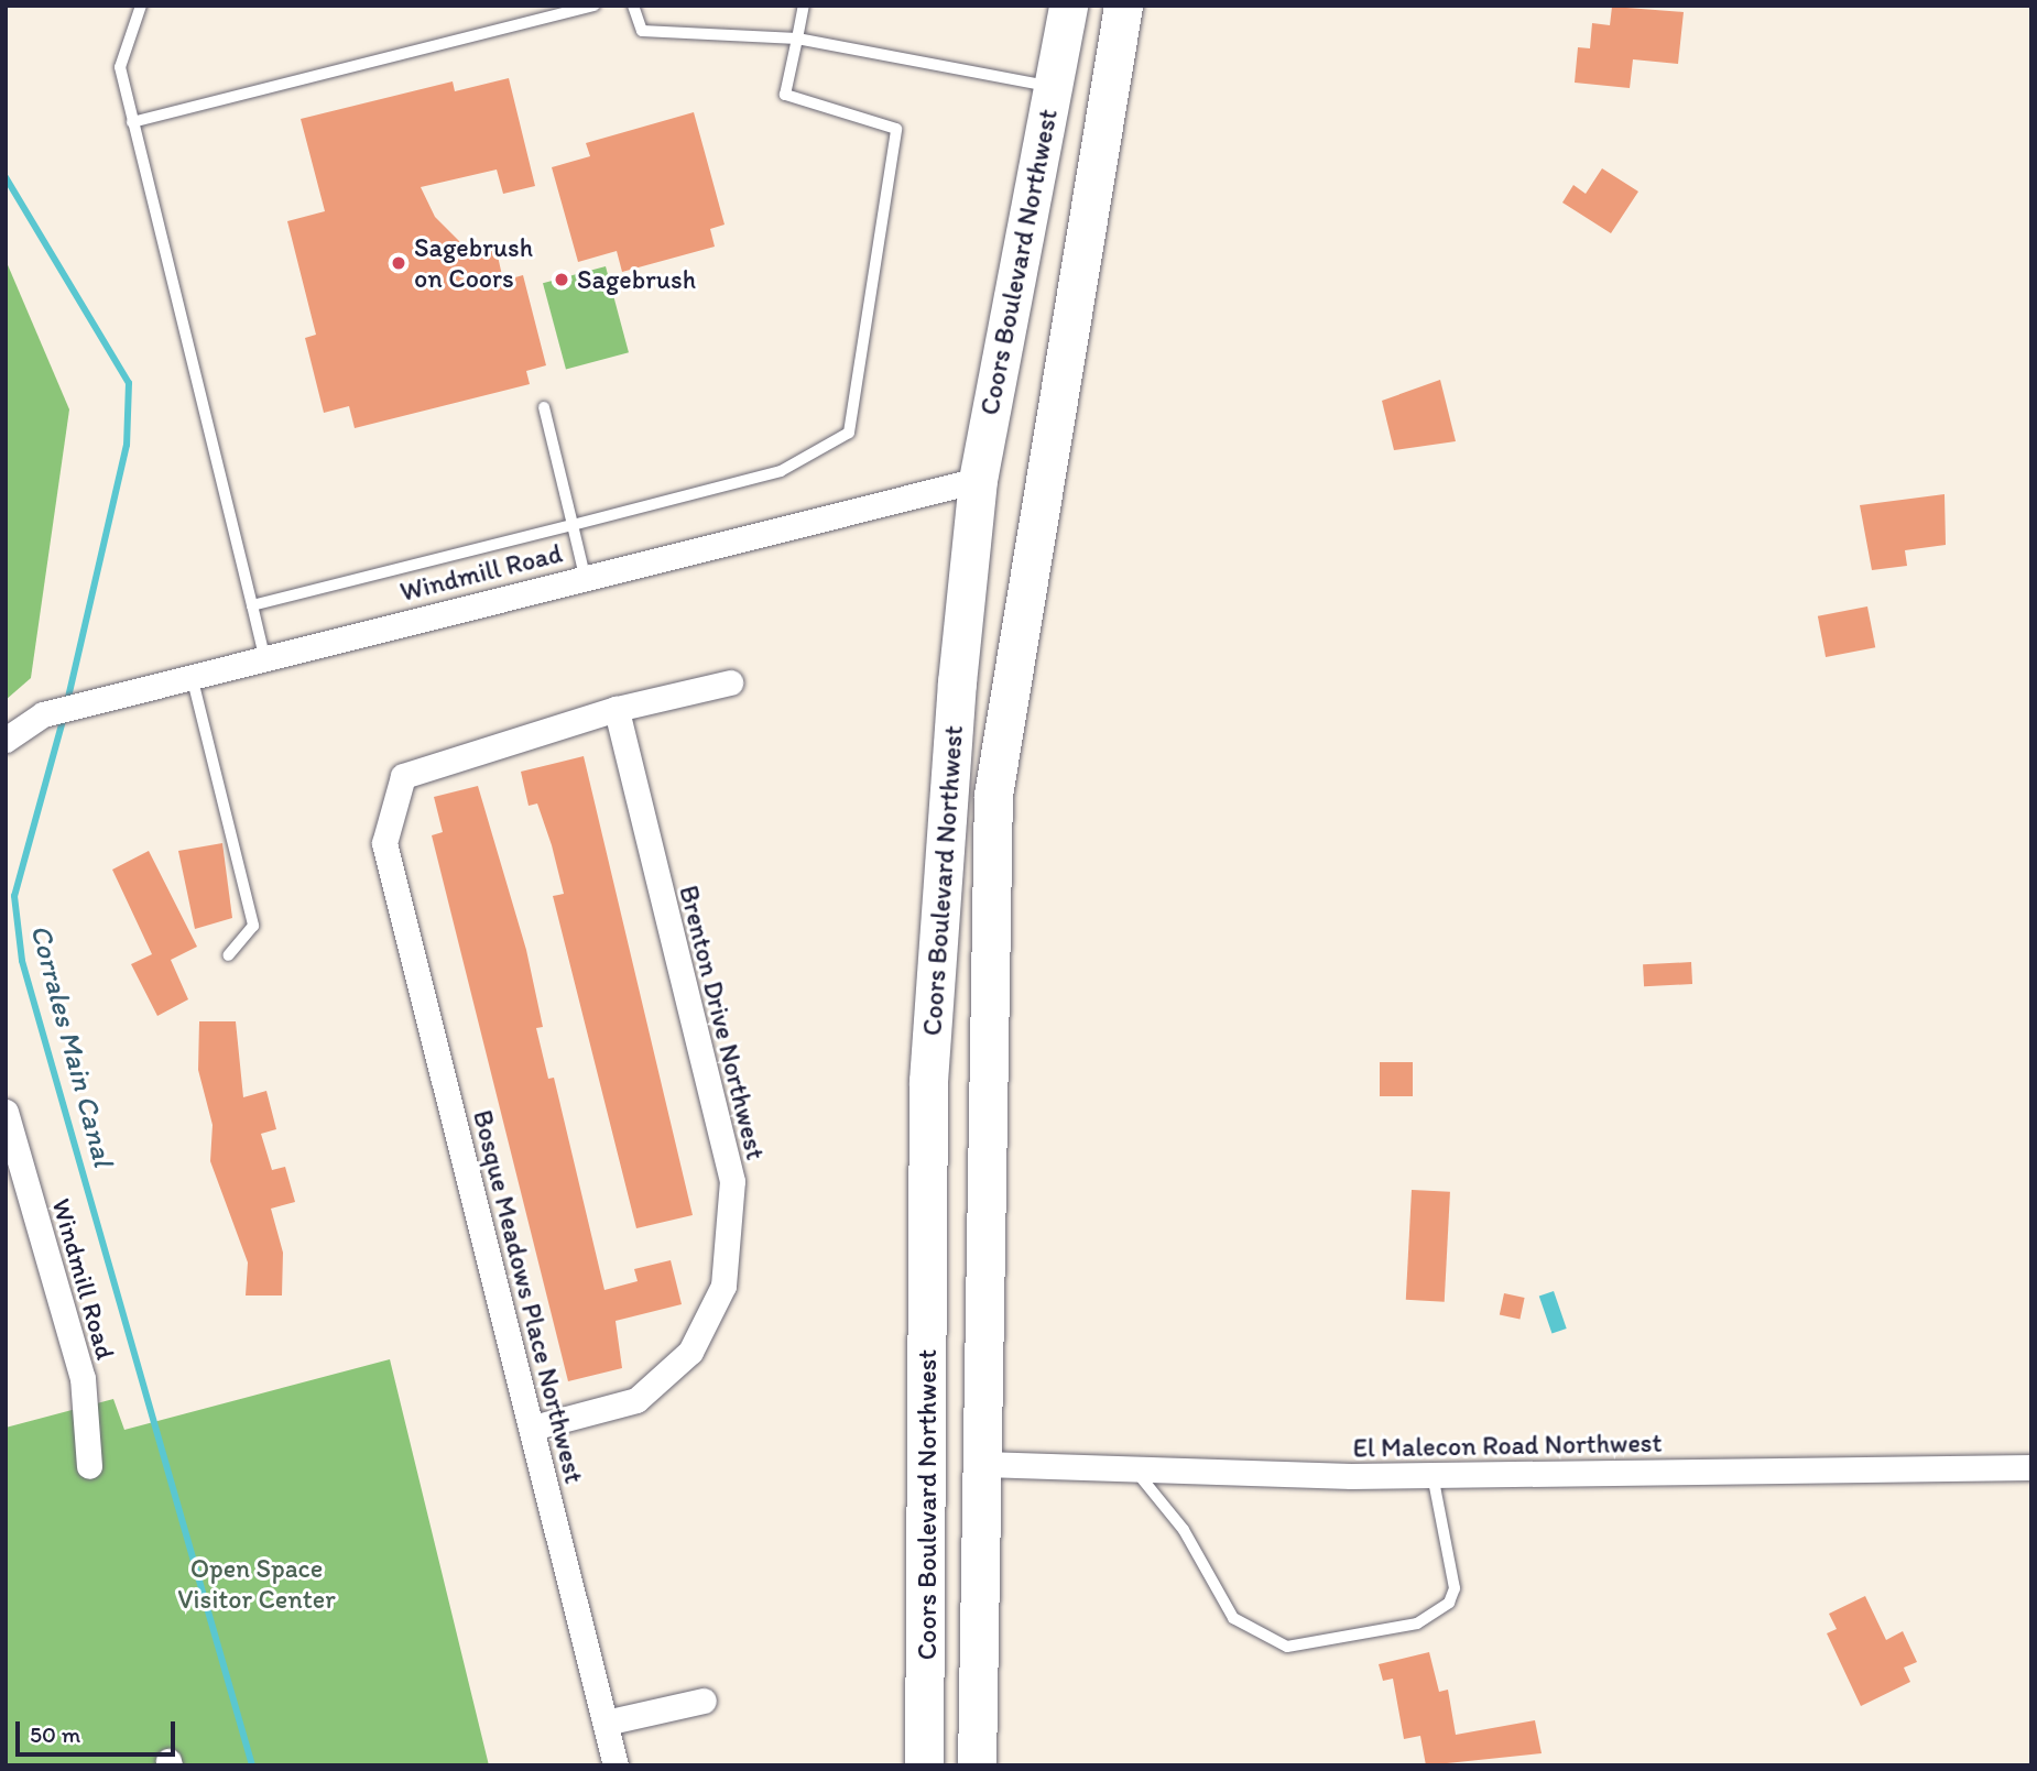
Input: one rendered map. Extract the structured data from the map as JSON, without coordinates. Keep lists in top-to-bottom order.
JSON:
{
  "streets": {
    "main road": ["Coors Boulevard Northwest"],
    "street": [
      "Windmill Road",
      "Brenton Drive Northwest",
      "Bosque Meadows Place Northwest",
      "El Malecon Road Northwest"
    ]
  },
  "crossings": [
    ["Coors Boulevard Northwest", "Windmill Road"],
    ["Coors Boulevard Northwest", "El Malecon Road Northwest"],
    ["Brenton Drive Northwest", "Bosque Meadows Place Northwest"]
  ],
  "water": ["Corrales Main Canal"],
  "parks": ["Open Space Visitor Center"],
  "places": ["Sagebrush on Coors", "Sagebrush"],
  "scale_bar": "50 m"
}
